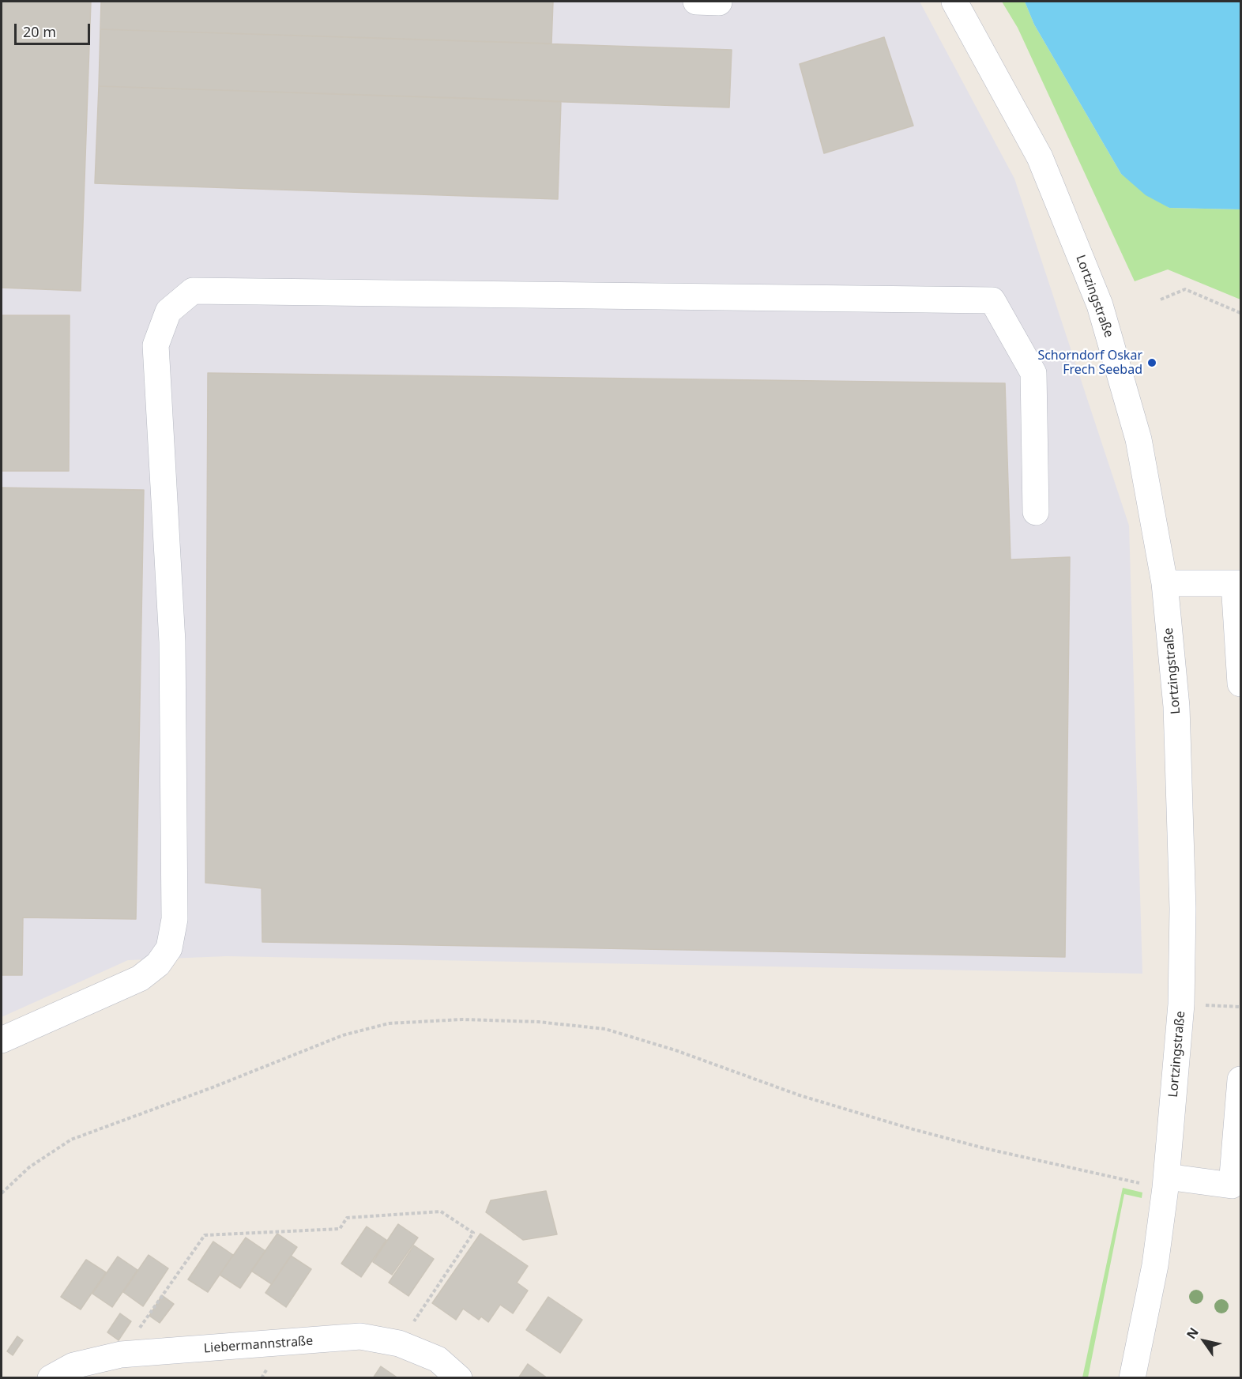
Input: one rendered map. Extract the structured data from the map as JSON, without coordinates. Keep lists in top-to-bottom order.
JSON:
{
  "streets": {
    "street": ["Lortzingstraße", "Liebermannstraße"]
  },
  "places": ["Schorndorf Oskar Frech Seebad"],
  "scale_bar": "20 m",
  "north": "top left"
}
